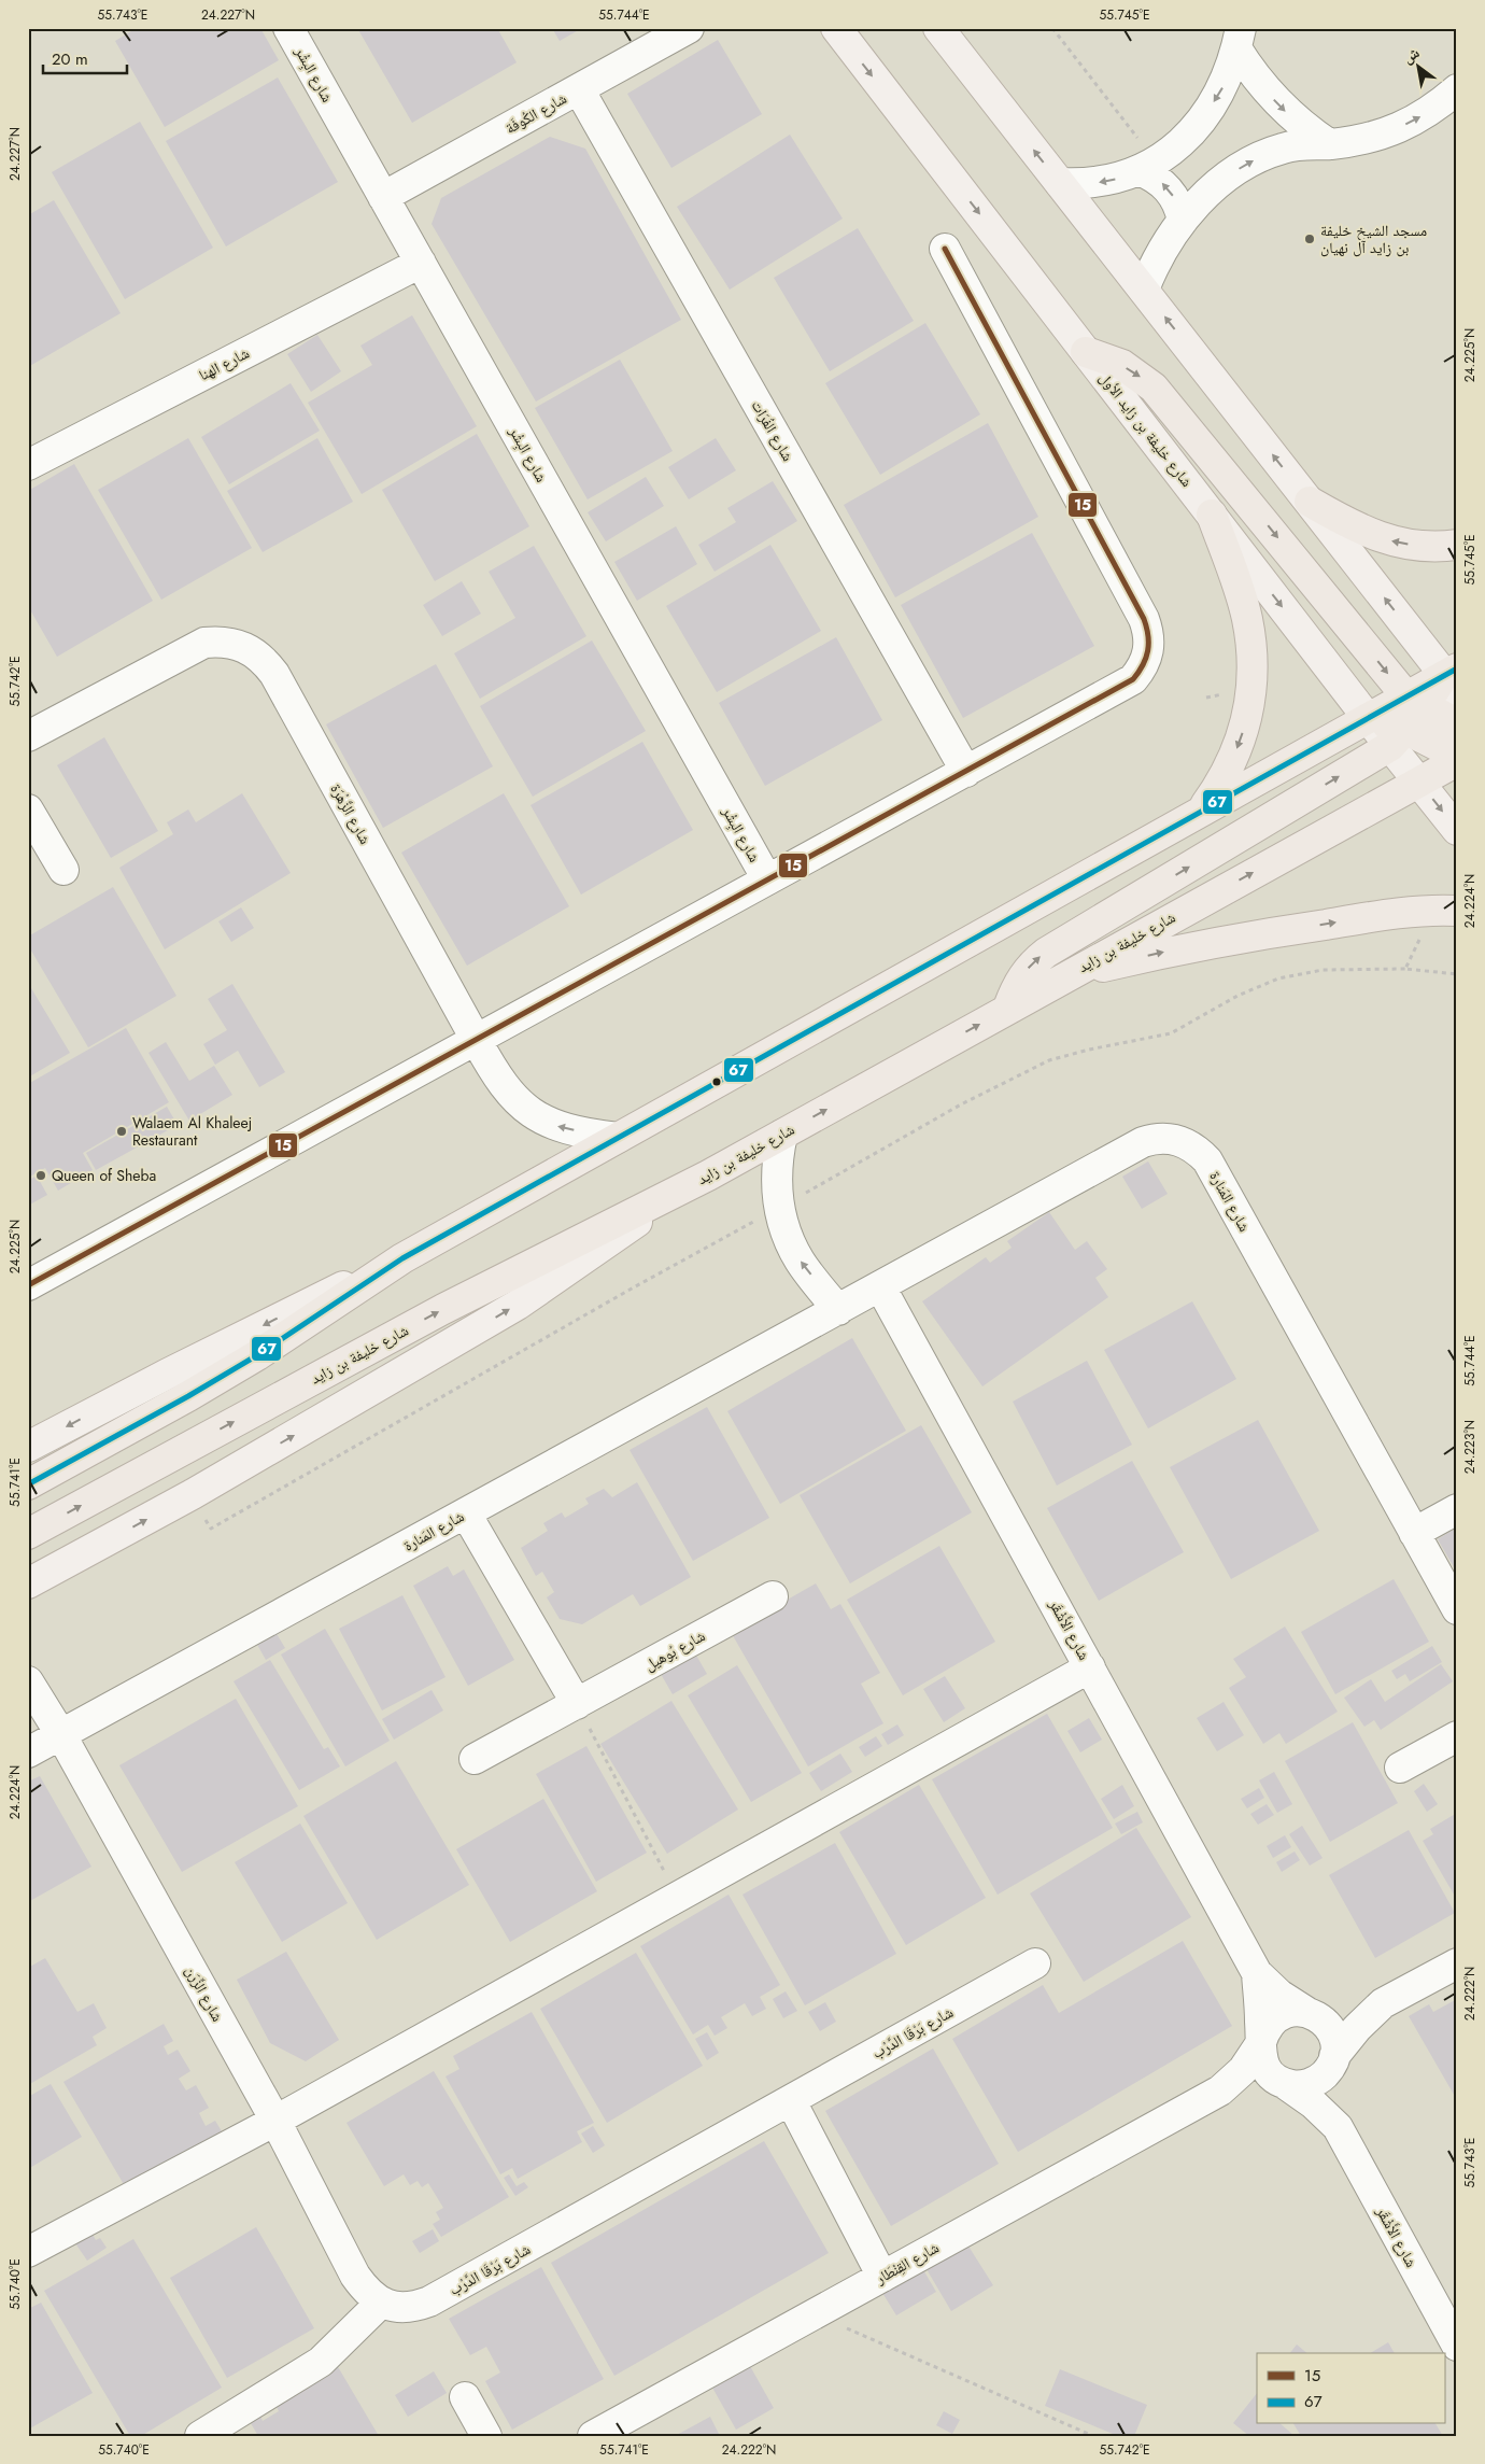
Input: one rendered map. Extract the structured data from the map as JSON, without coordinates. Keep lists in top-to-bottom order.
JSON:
{
  "streets": {
    "highway": ["شارع خليفة بن زايد"],
    "main road": ["شارع خليفة بن زايد الأول"],
    "street": [
      "شارع البِشْر",
      "شارع الكُوفَة",
      "شارع الهنا",
      "شارع الفُرَات",
      "شارع الزَّهْرَة",
      "شارع المَنارة",
      "شارع الأَشْقَر",
      "شارع بُوهيل",
      "شارع الزِّرَن",
      "شارع بَرْقَا الدَّرْب",
      "شارع القِنْطَار"
    ]
  },
  "crossings": [
    ["شارع البِشْر", "شارع الكُوفَة"],
    ["شارع البِشْر", "شارع الهنا"],
    ["شارع الكُوفَة", "شارع الفُرَات"],
    ["شارع خليفة بن زايد الأول", "شارع خليفة بن زايد"],
    ["شارع المَنارة", "شارع الأَشْقَر"],
    ["شارع المَنارة", "شارع الزِّرَن"],
    ["شارع الأَشْقَر", "شارع القِنْطَار"],
    ["شارع الزِّرَن", "شارع بَرْقَا الدَّرْب"]
  ],
  "places": ["مسجد الشيخ خليفة بن زايد آل نهيان", "Walaem Al Khaleej Restaurant", "Queen of Sheba"],
  "lines": ["transit line 15", "transit line 67"],
  "legend": ["15", "67"],
  "scale_bar": "20 m",
  "north": "top left",
  "coordinates": [
    "55.743°E",
    "24.227°N",
    "55.744°E",
    "55.745°E",
    "24.225°N",
    "55.742°E",
    "24.224°N",
    "24.223°N",
    "55.741°E",
    "24.222°N",
    "55.740°E"
  ]
}
